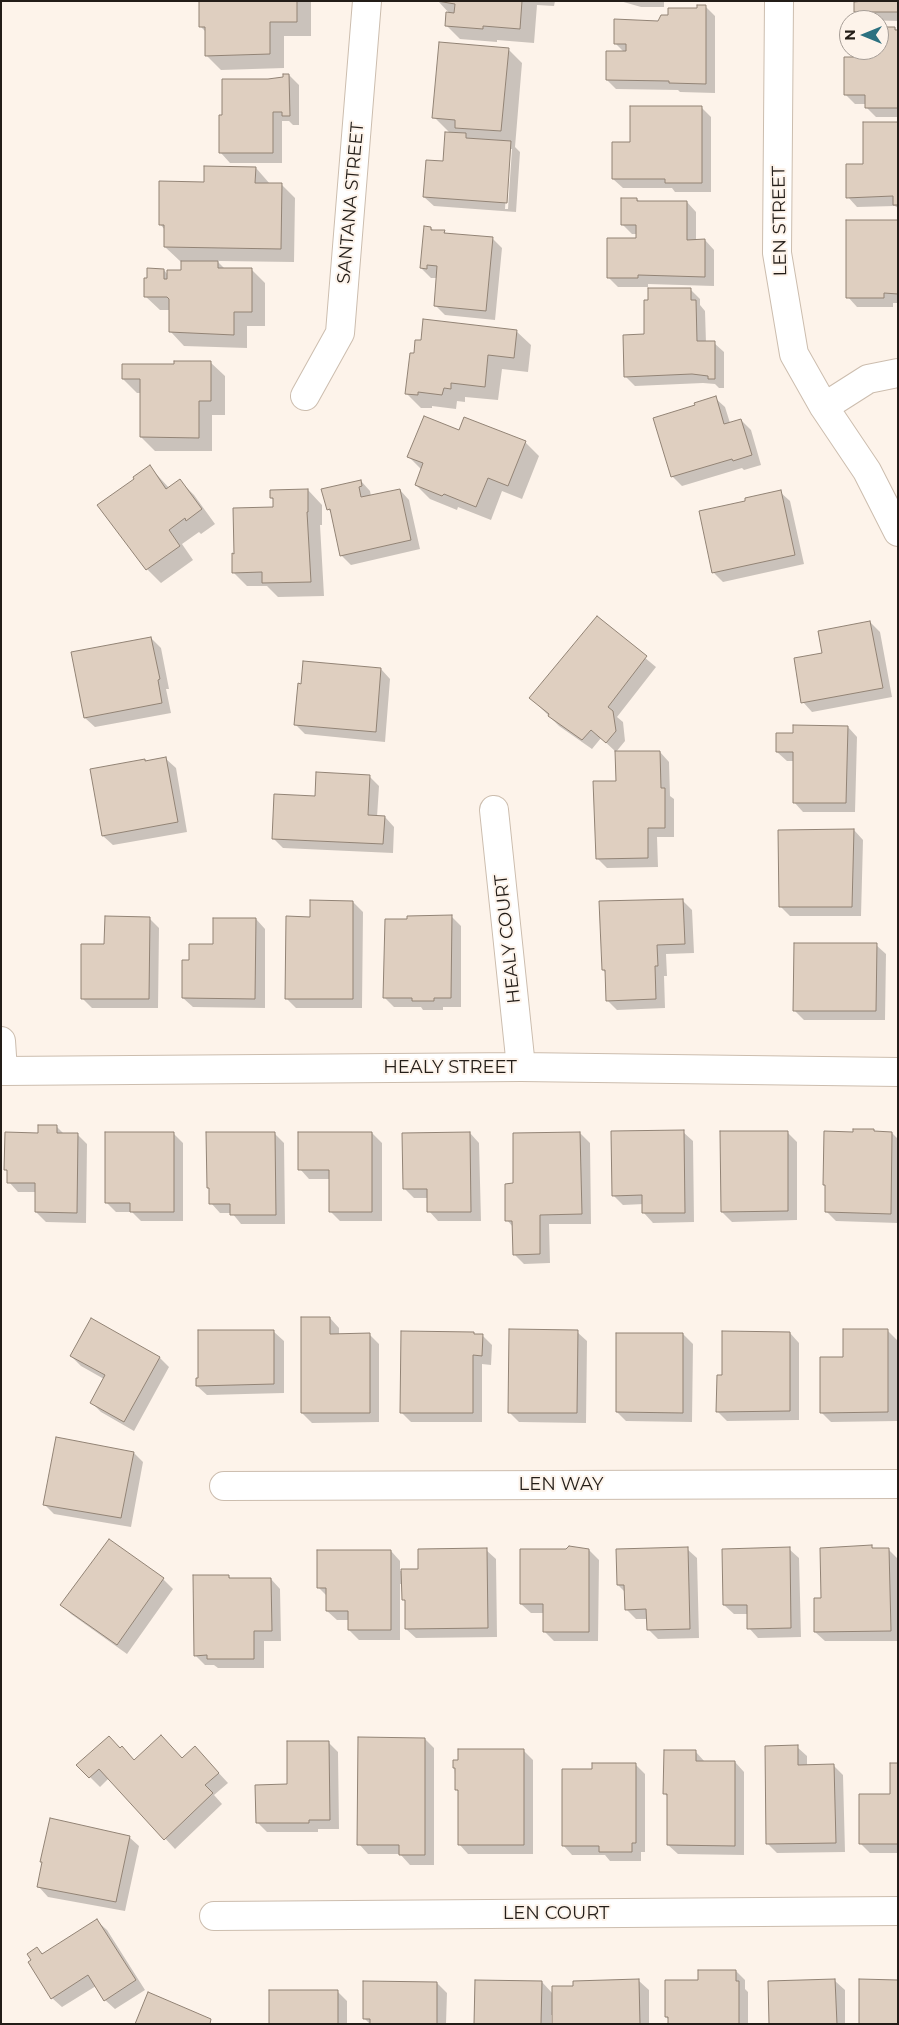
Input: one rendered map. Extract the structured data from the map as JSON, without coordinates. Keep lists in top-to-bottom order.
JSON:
{
  "streets": {
    "street": [
      "SANTANA STREET",
      "LEN STREET",
      "HEALY COURT",
      "HEALY STREET",
      "LEN WAY",
      "LEN COURT"
    ]
  },
  "crossings": [
    ["HEALY COURT", "HEALY STREET"]
  ],
  "north": "left"
}
